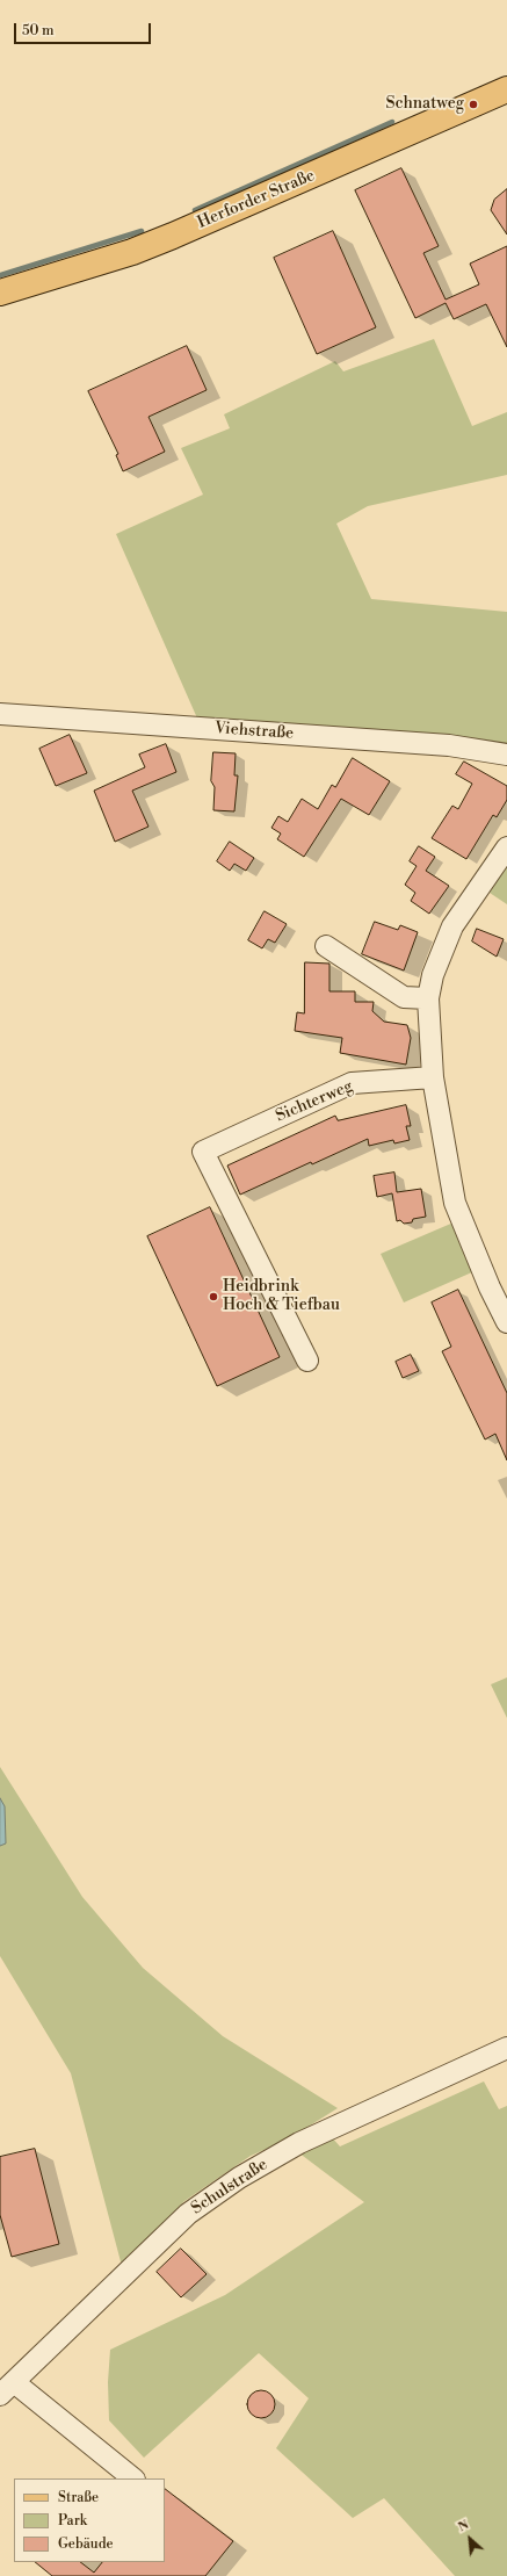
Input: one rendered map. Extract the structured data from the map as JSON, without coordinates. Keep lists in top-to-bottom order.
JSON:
{
  "streets": {
    "main road": ["Herforder Straße"],
    "street": ["Viehstraße", "Sichterweg", "Schulstraße"]
  },
  "places": ["Schnatweg", "Heidbrink Hoch & Tiefbau"],
  "legend": ["Straße", "Park", "Gebäude"],
  "scale_bar": "50 m",
  "north": "top left"
}
